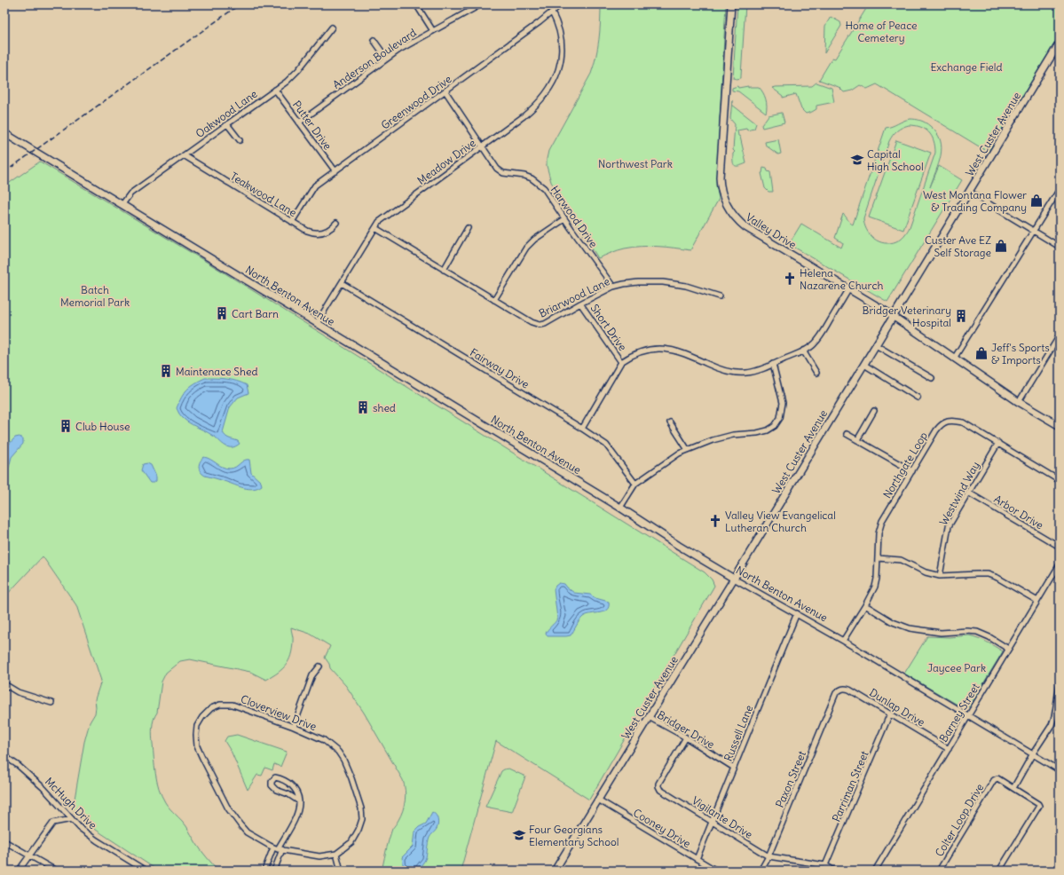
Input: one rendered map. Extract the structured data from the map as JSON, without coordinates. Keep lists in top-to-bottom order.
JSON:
{
  "streets": {
    "main road": ["West Custer Avenue", "Valley Drive", "North Benton Avenue"],
    "street": [
      "Anderson Boulevard",
      "Greenwood Drive",
      "Oakwood Lane",
      "Putter Drive",
      "Meadow Drive",
      "Teakwood Lane",
      "Harwood Drive",
      "Briarwood Lane",
      "Short Drive",
      "Fairway Drive",
      "Northgate Loop",
      "Westwind Way",
      "Arbor Drive",
      "Dunlap Drive",
      "Cloverview Drive",
      "Barney Street",
      "Bridger Drive",
      "Russell Lane",
      "Paxon Street",
      "Parriman Street",
      "McHugh Drive",
      "Vigilante Drive",
      "Colter Loop Drive",
      "Cooney Drive"
    ]
  },
  "crossings": [
    ["Anderson Boulevard", "Putter Drive"],
    ["Greenwood Drive", "Putter Drive"],
    ["Greenwood Drive", "Meadow Drive"],
    ["Greenwood Drive", "Teakwood Lane"],
    ["Greenwood Drive", "Harwood Drive"],
    ["Oakwood Lane", "Putter Drive"],
    ["Oakwood Lane", "Teakwood Lane"],
    ["Oakwood Lane", "North Benton Avenue"],
    ["West Custer Avenue", "Valley Drive"],
    ["West Custer Avenue", "North Benton Avenue"],
    ["West Custer Avenue", "Bridger Drive"],
    ["West Custer Avenue", "Cooney Drive"],
    ["Meadow Drive", "Harwood Drive"],
    ["Meadow Drive", "North Benton Avenue"],
    ["Meadow Drive", "Briarwood Lane"],
    ["Meadow Drive", "Fairway Drive"],
    ["Harwood Drive", "Briarwood Lane"],
    ["North Benton Avenue", "Northgate Loop"],
    ["North Benton Avenue", "Barney Street"],
    ["North Benton Avenue", "Russell Lane"],
    ["Briarwood Lane", "Short Drive"],
    ["Northgate Loop", "Westwind Way"],
    ["Westwind Way", "Arbor Drive"],
    ["Dunlap Drive", "Barney Street"],
    ["Dunlap Drive", "Paxon Street"],
    ["Dunlap Drive", "Parriman Street"],
    ["Bridger Drive", "Russell Lane"],
    ["Bridger Drive", "Vigilante Drive"],
    ["Russell Lane", "Vigilante Drive"],
    ["Russell Lane", "Cooney Drive"],
    ["Paxon Street", "Vigilante Drive"],
    ["Parriman Street", "Vigilante Drive"]
  ],
  "parks": [
    "Home of Peace Cemetery",
    "Exchange Field",
    "Northwest Park",
    "Batch Memorial Park",
    "Jaycee Park"
  ],
  "places": {
    "school or university": ["Capital High School", "Four Georgians Elementary School"],
    "shop": ["West Montana Flower & Trading Company", "Custer Ave EZ Self Storage", "Jeff's Sports & Imports"],
    "church": ["Helena Nazarene Church", "Valley View Evangelical Lutheran Church"],
    "building": [
      "Cart Barn",
      "Bridger Veterinary Hospital",
      "Maintenace Shed",
      "shed",
      "Club House"
    ]
  }
}
